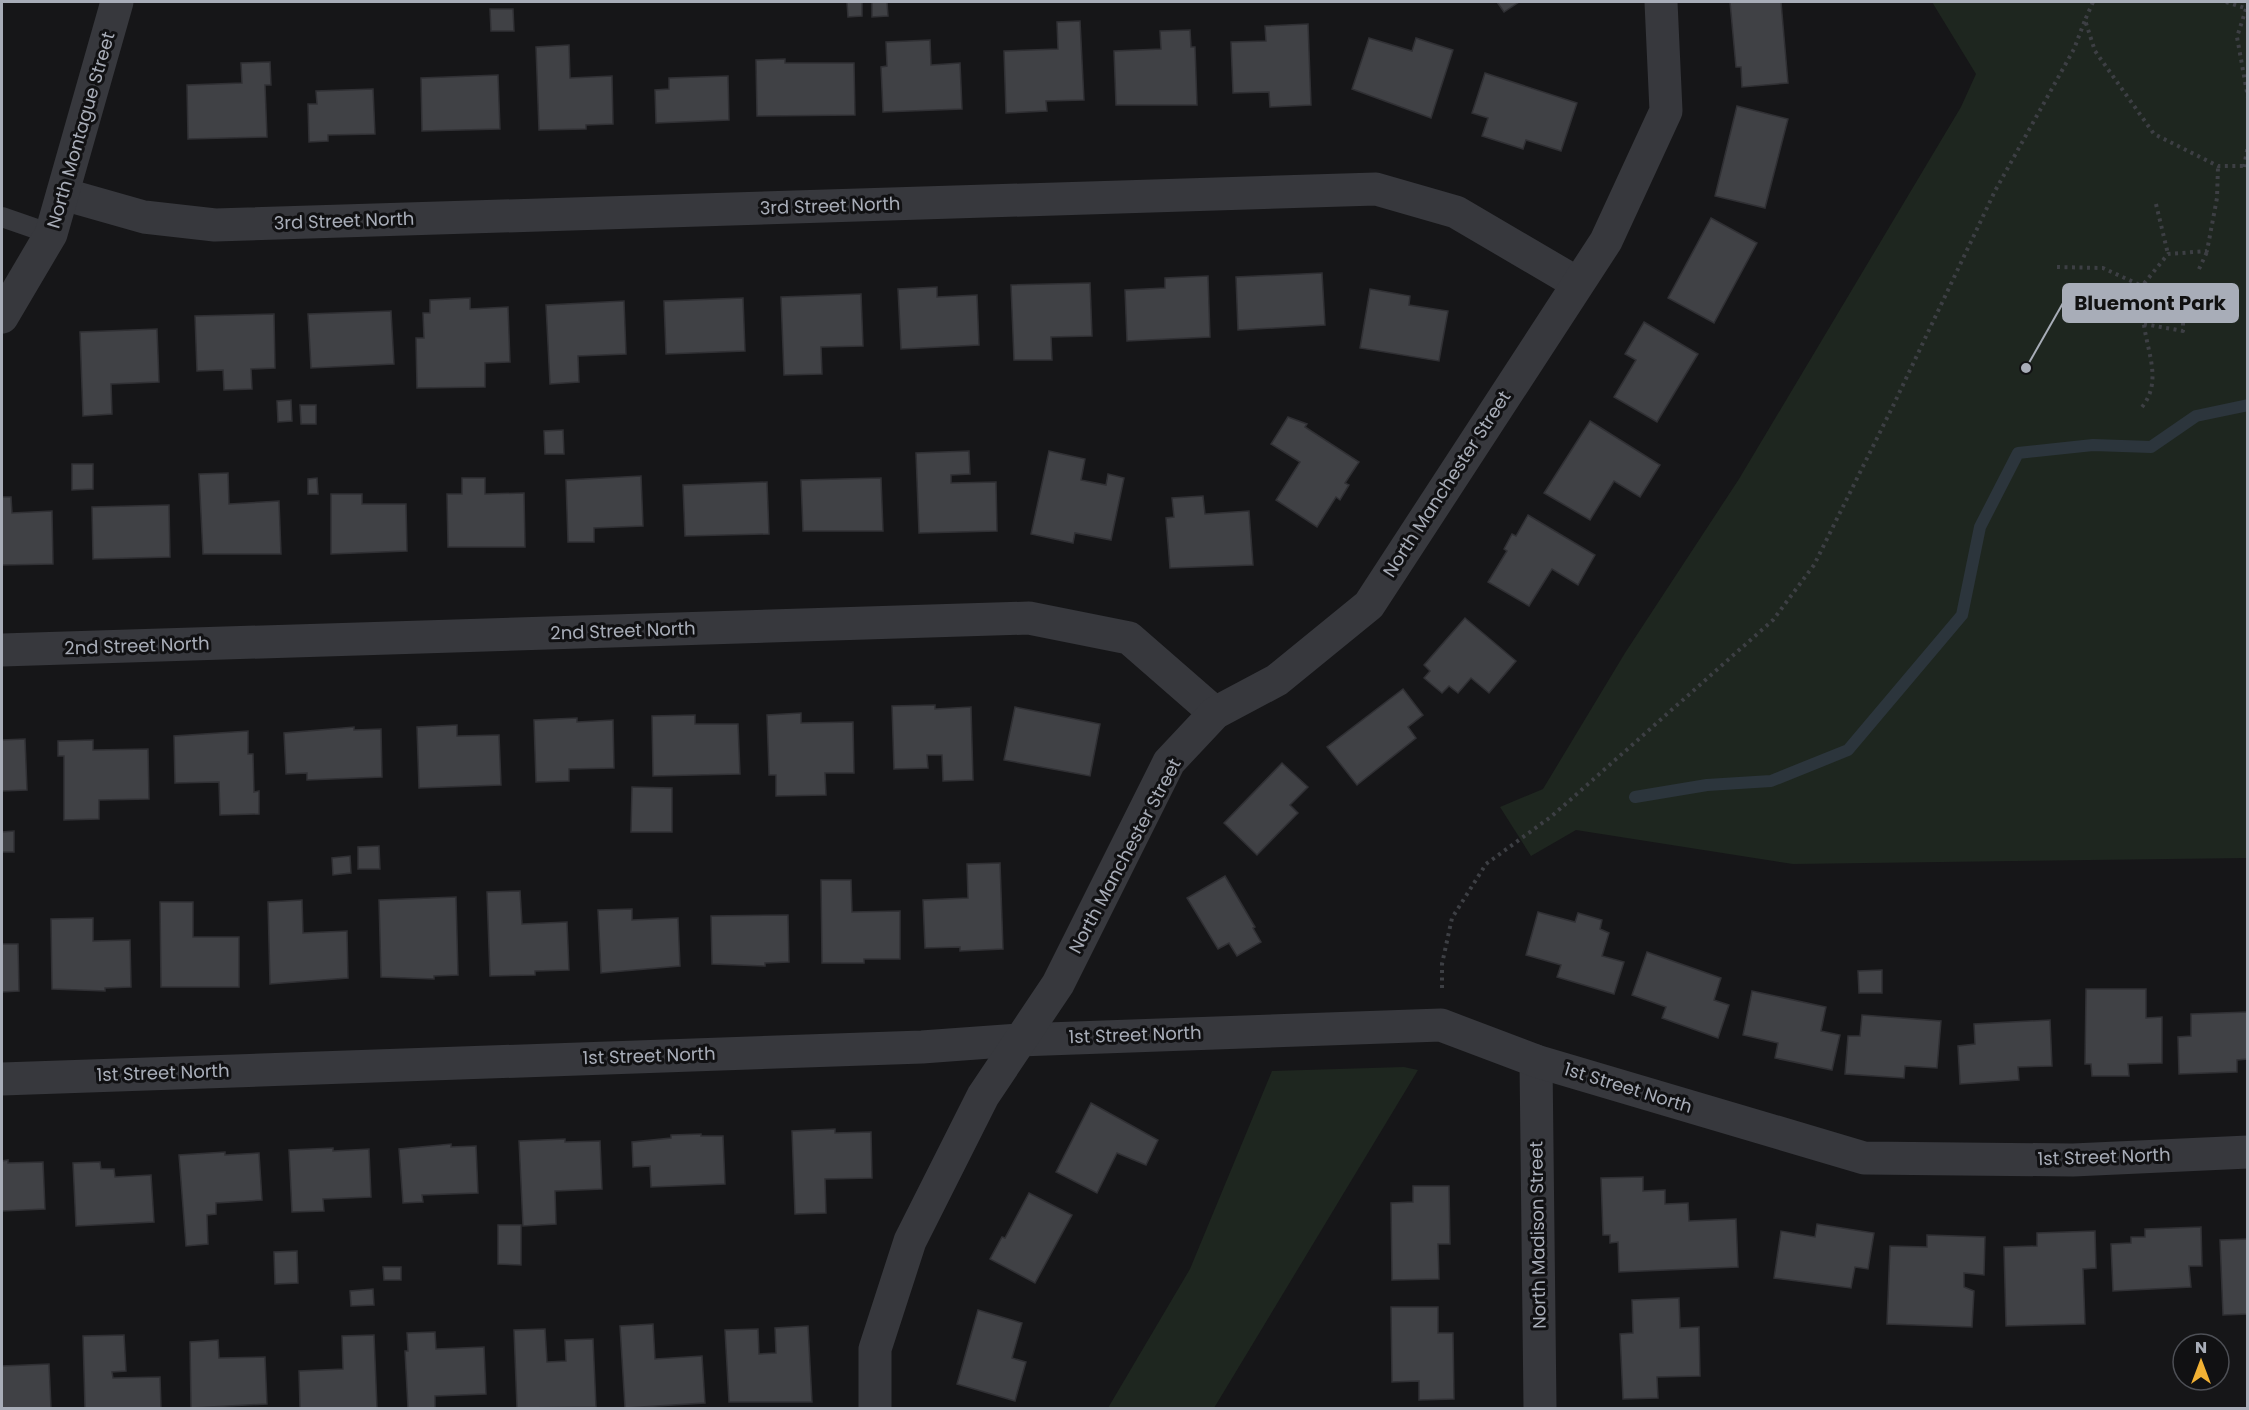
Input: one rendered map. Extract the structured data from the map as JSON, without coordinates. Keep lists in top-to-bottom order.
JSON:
{
  "streets": {
    "street": [
      "North Montague Street",
      "3rd Street North",
      "North Manchester Street",
      "2nd Street North",
      "1st Street North",
      "North Madison Street"
    ]
  },
  "crossings": [
    ["North Montague Street", "3rd Street North"],
    ["3rd Street North", "North Manchester Street"],
    ["North Manchester Street", "2nd Street North"],
    ["North Manchester Street", "1st Street North"],
    ["1st Street North", "North Madison Street"]
  ],
  "places": ["Bluemont Park"],
  "north": "top"
}
